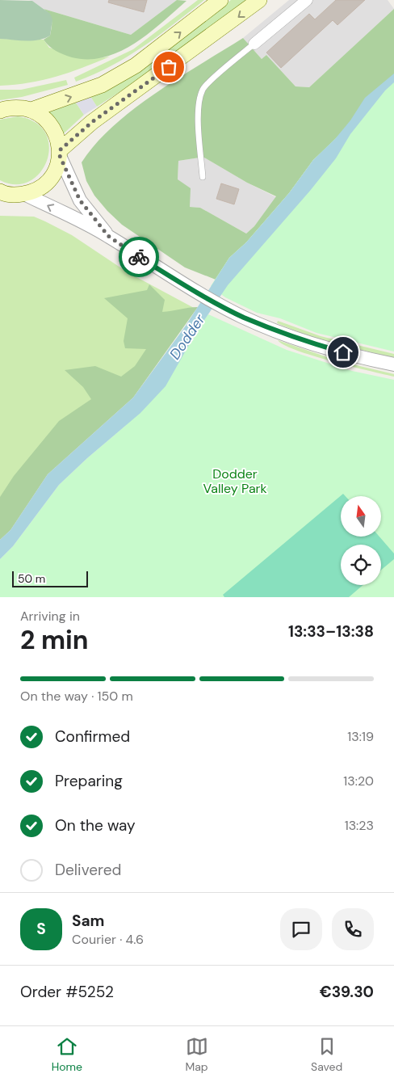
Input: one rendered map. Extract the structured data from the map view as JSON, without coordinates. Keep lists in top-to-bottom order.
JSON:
{
  "water": ["Dodder"],
  "parks": ["Dodder Valley Park"],
  "scale_bar": "50 m",
  "north": "top",
  "page": {
    "scale": "50 m",
    "heading": ["2 min", "Arriving in", "13:33–13:38"],
    "panel": [
      "Sam",
      "Courier · 4.6",
      "Order #5252",
      "€39.30"
    ],
    "bar": "On the way · 150 m",
    "list": [
      ["Confirmed", "13:19"],
      ["Preparing", "13:20"],
      ["On the way", "13:23"],
      "Delivered"
    ],
    "round": "S",
    "tabs": ["Home", "Map", "Saved"]
  }
}
